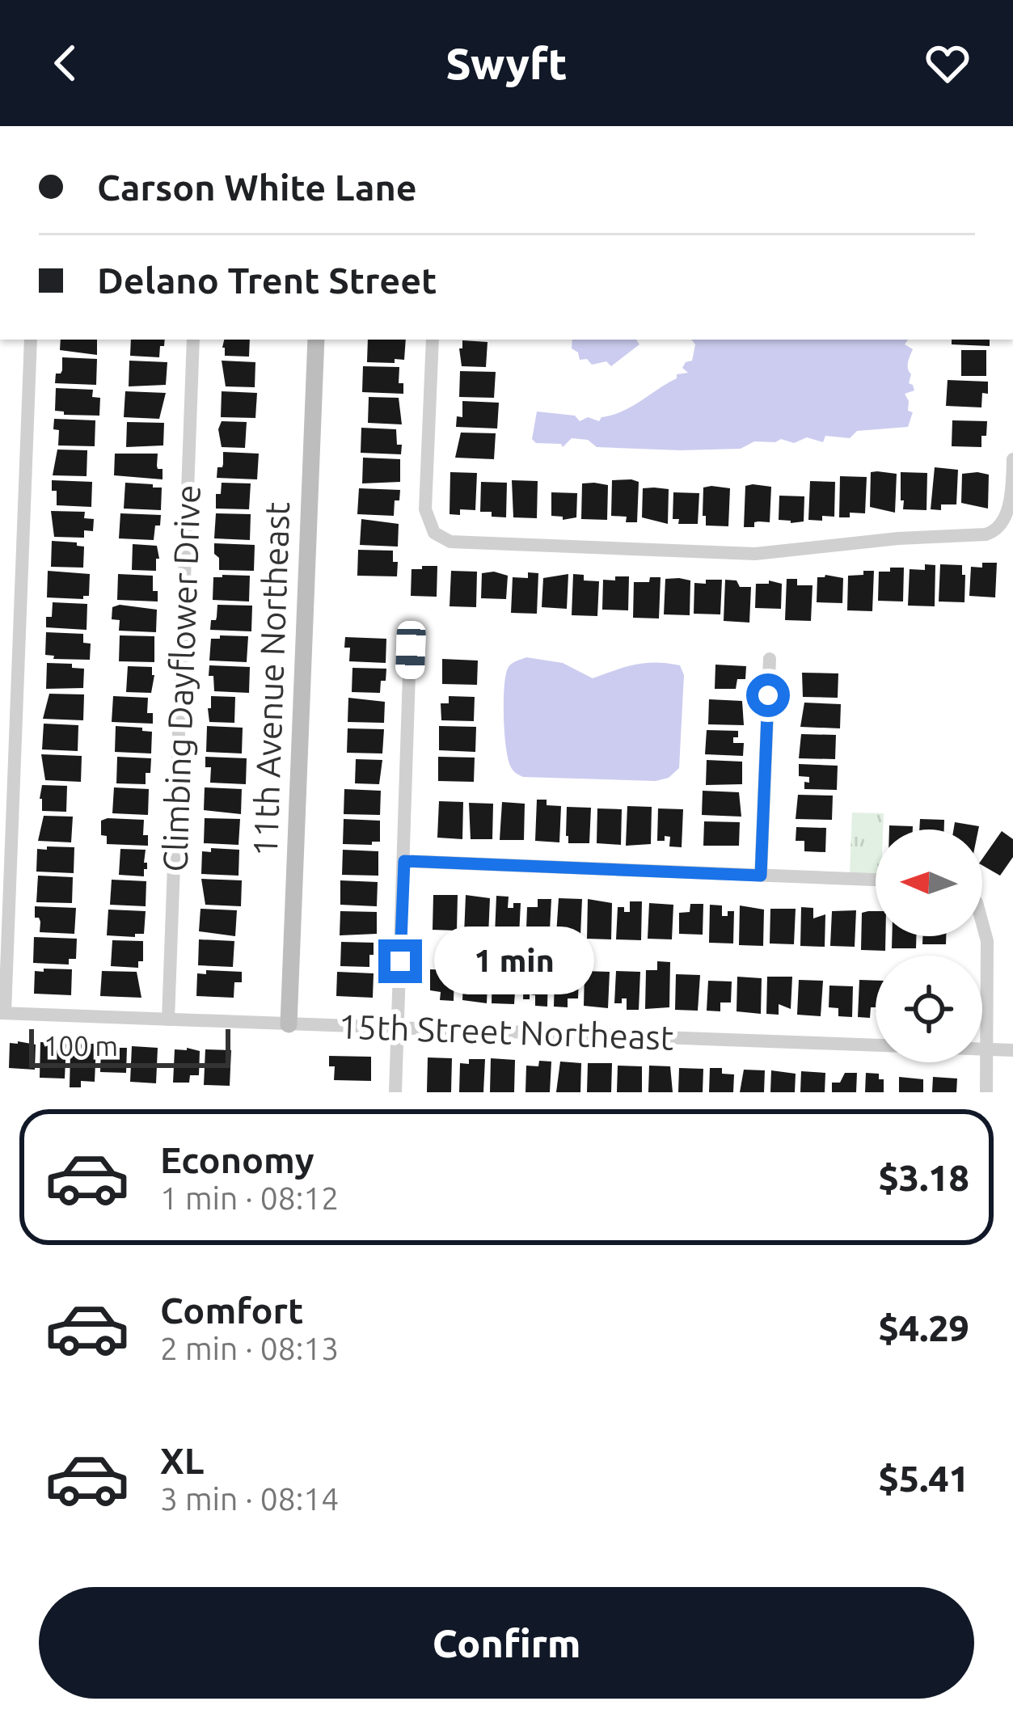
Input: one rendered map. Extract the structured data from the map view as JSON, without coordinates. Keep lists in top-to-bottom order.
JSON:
{
  "streets": {
    "street": ["Climbing Dayflower Drive", "11th Avenue Northeast", "15th Street Northeast"]
  },
  "crossings": [
    ["Climbing Dayflower Drive", "15th Street Northeast"],
    ["11th Avenue Northeast", "15th Street Northeast"]
  ],
  "scale_bar": "100 m",
  "north": "left",
  "page": {
    "header": "Swyft",
    "banner": ["Carson White Lane", "Delano Trent Street"],
    "bubble": "1 min",
    "scale": "100 m",
    "list": [
      {
        "name": "Economy",
        "note": "1 min · 08:12",
        "value": "$3.18"
      },
      {
        "name": "Comfort",
        "note": "2 min · 08:13",
        "value": "$4.29"
      },
      {
        "name": "XL",
        "note": "3 min · 08:14",
        "value": "$5.41"
      }
    ],
    "buttons": "Confirm"
  }
}
